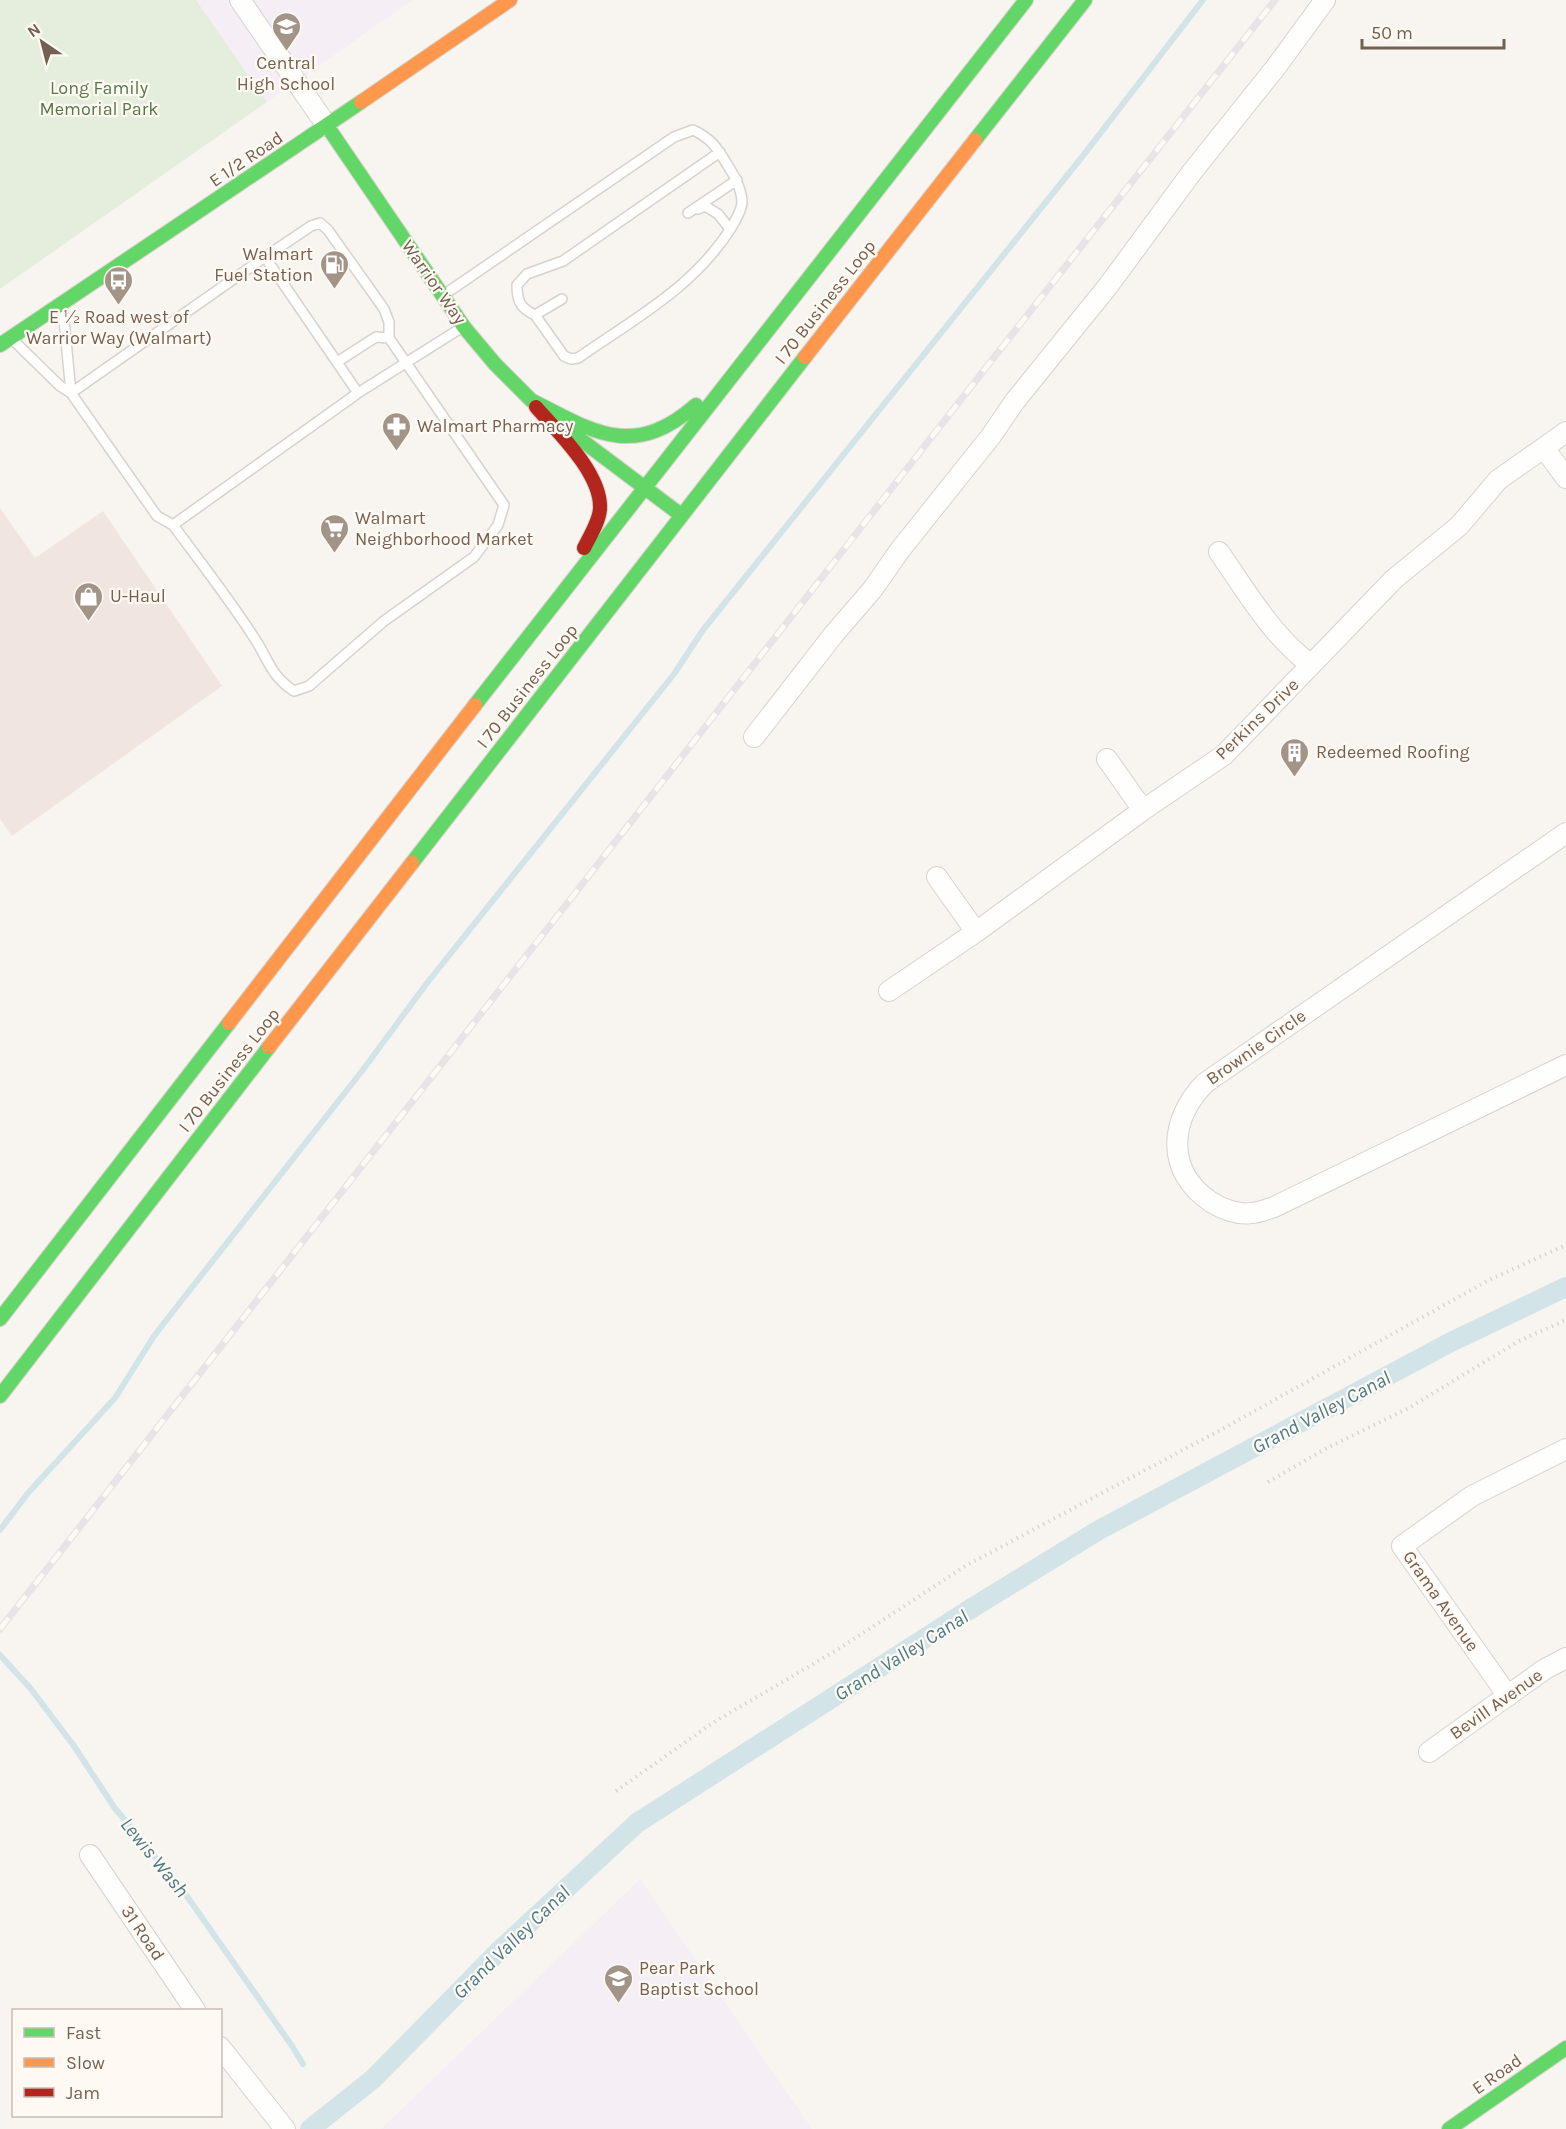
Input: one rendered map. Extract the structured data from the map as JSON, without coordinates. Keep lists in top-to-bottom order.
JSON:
{
  "streets": {
    "main road": [
      "E 1/2 Road",
      "Warrior Way",
      "I 70 Business Loop",
      "E Road"
    ],
    "street": [
      "Perkins Drive",
      "Brownie Circle",
      "Grama Avenue",
      "Bevill Avenue",
      "31 Road"
    ]
  },
  "crossings": [
    ["E 1/2 Road", "Warrior Way"],
    ["Warrior Way", "I 70 Business Loop"],
    ["Grama Avenue", "Bevill Avenue"]
  ],
  "water": ["Grand Valley Canal", "Lewis Wash"],
  "parks": ["Long Family Memorial Park"],
  "places": {
    "school or university": ["Central High School", "Pear Park Baptist School"],
    "fuel station": ["Walmart Fuel Station"],
    "bus stop": ["E ½ Road west of Warrior Way (Walmart)"],
    "pharmacy": ["Walmart Pharmacy"],
    "supermarket": ["Walmart Neighborhood Market"],
    "shop": ["U-Haul"],
    "building": ["Redeemed Roofing"]
  },
  "legend": ["Fast", "Slow", "Jam"],
  "scale_bar": "50 m",
  "north": "top left"
}
